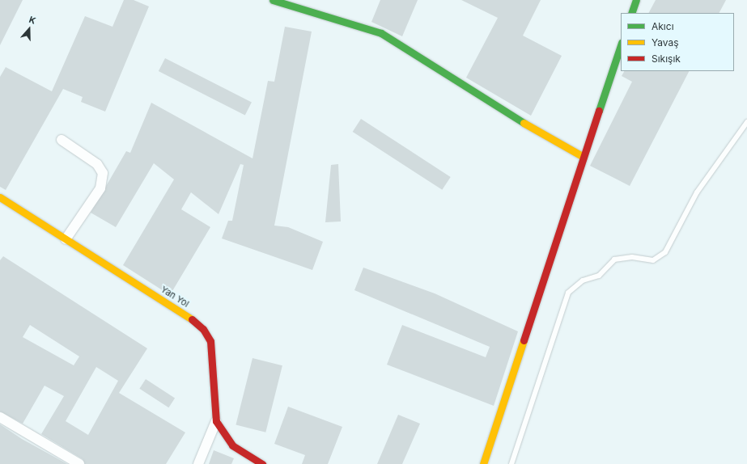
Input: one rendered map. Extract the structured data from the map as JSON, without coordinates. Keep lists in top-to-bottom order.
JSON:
{
  "streets": {
    "street": ["Yan Yol"]
  },
  "legend": ["Akıcı", "Yavaş", "Sıkışık"],
  "north": "top"
}
